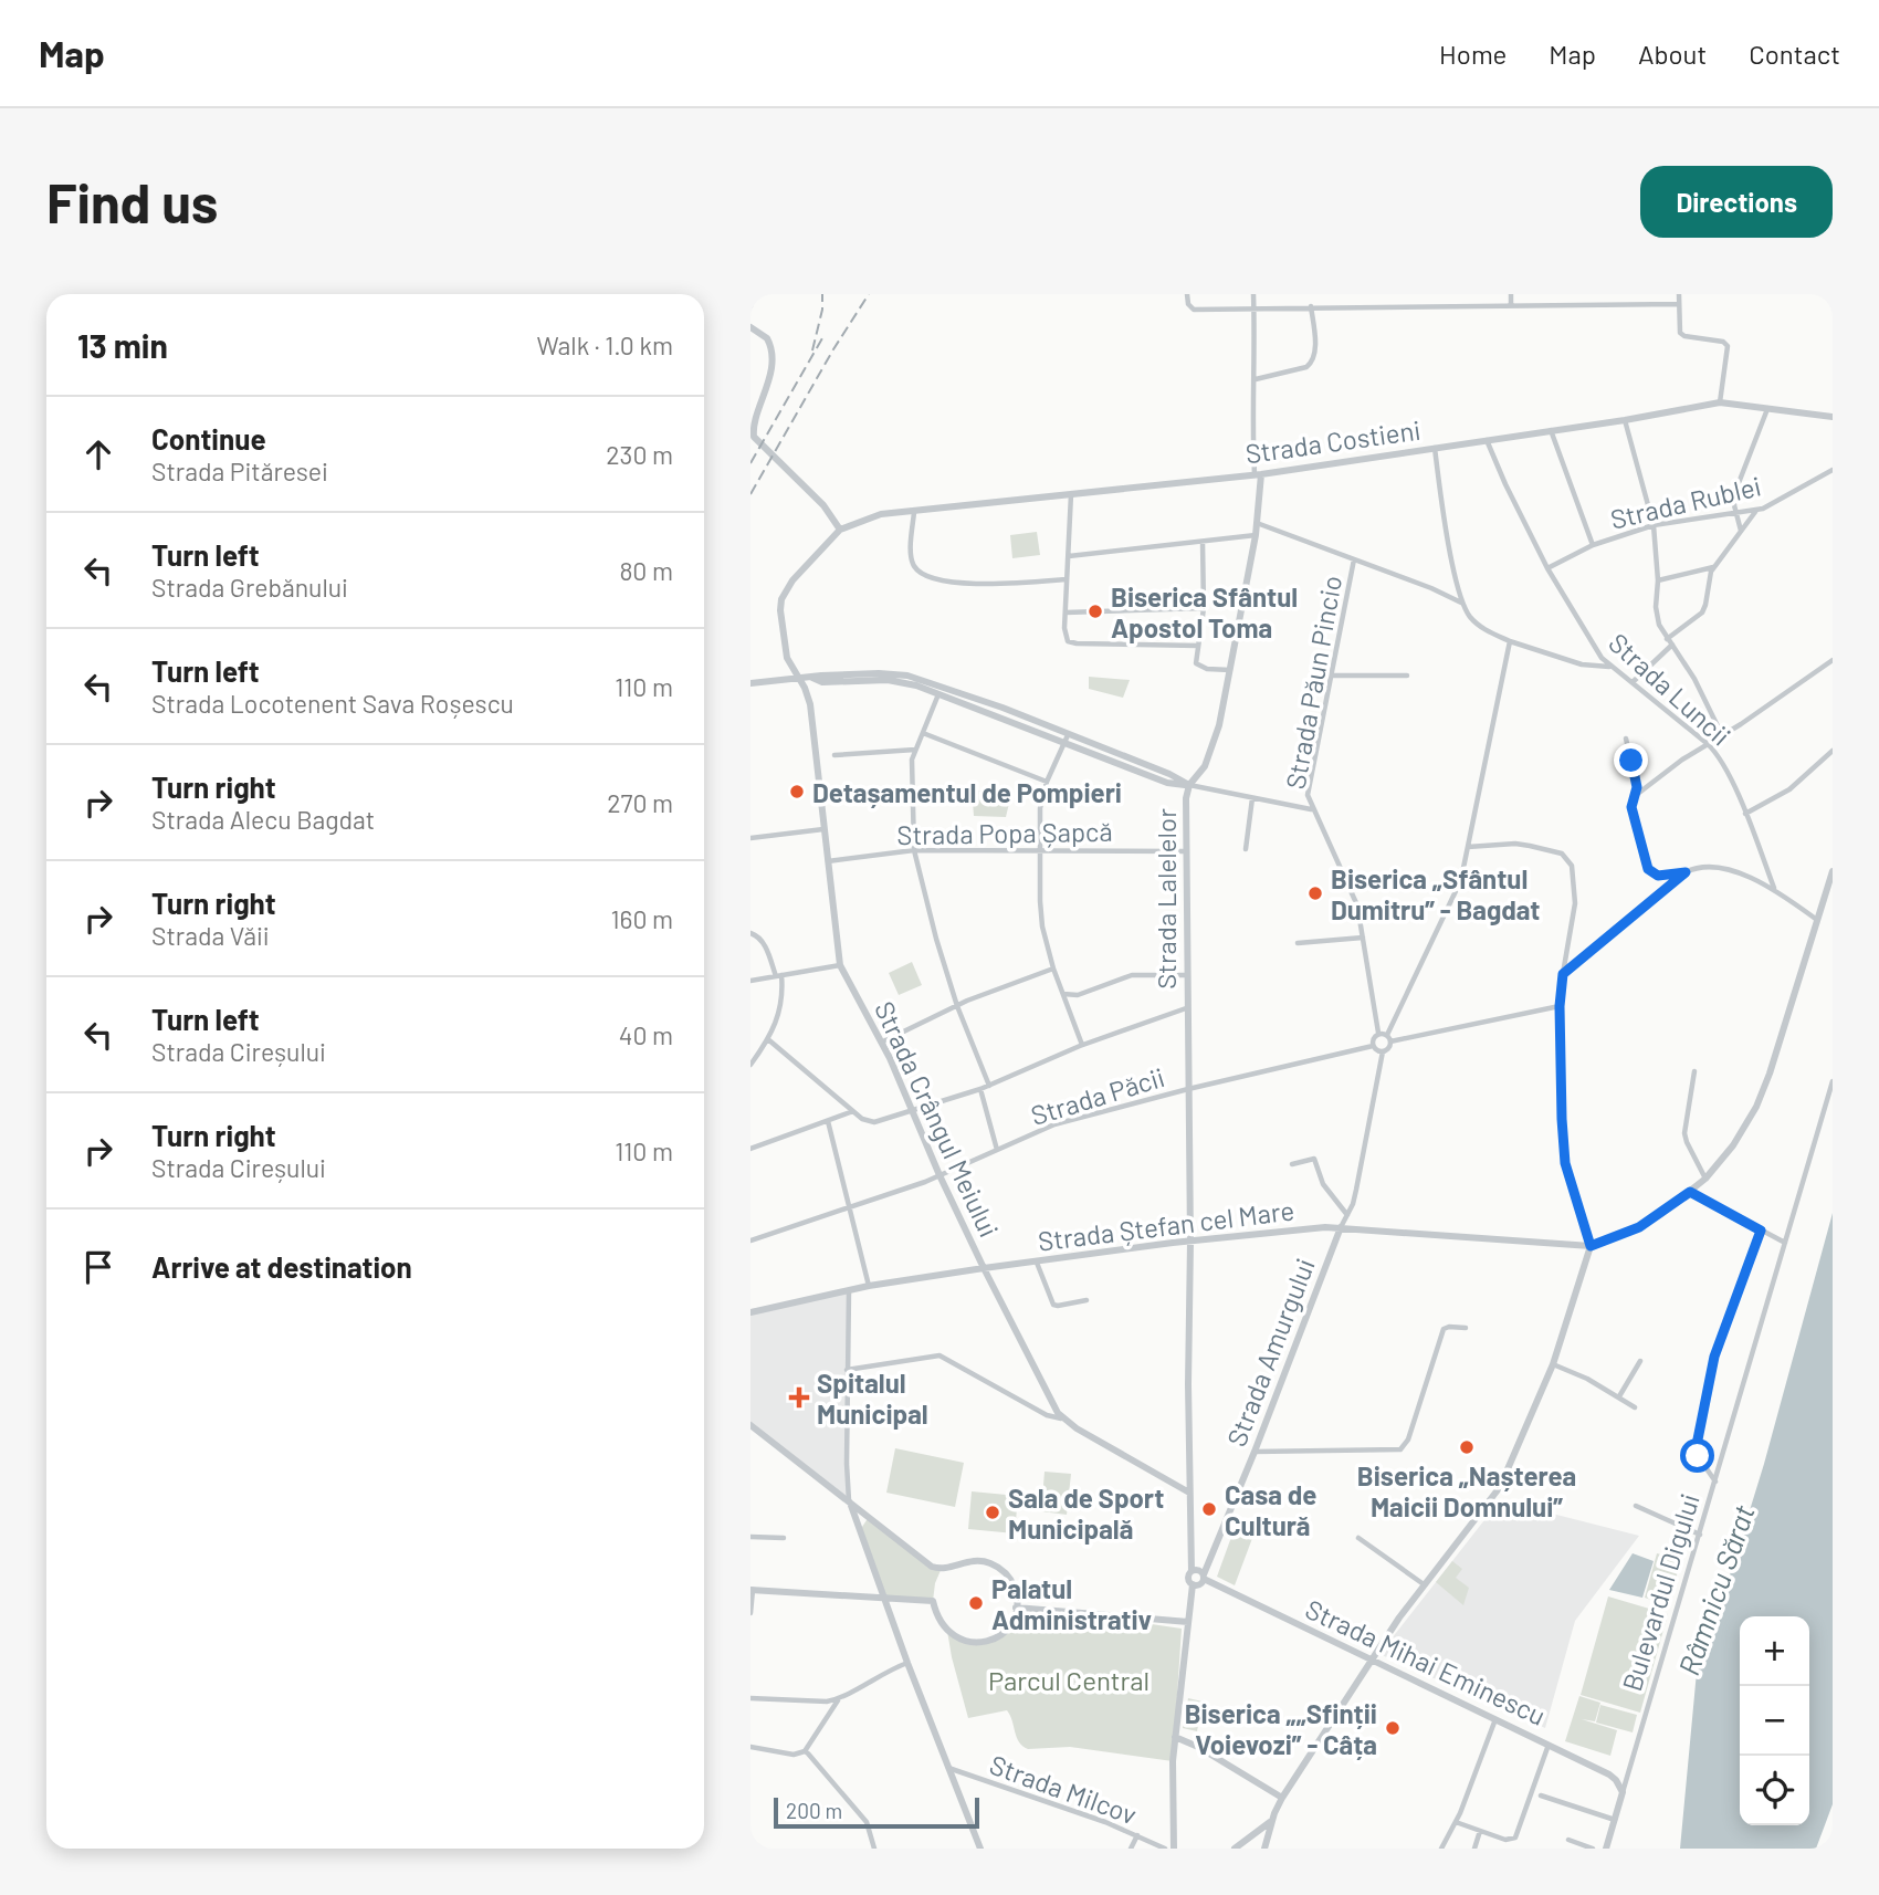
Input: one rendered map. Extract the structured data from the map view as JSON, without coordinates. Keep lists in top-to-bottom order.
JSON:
{
  "streets": {
    "street": [
      "Strada Costieni",
      "Strada Rublei",
      "Strada Păun Pincio",
      "Strada Luncii",
      "Strada Popa Șapcă",
      "Strada Lalelelor",
      "Strada Păcii",
      "Strada Crângul Meiului",
      "Strada Ștefan cel Mare",
      "Strada Amurgului",
      "Bulevardul Digului",
      "Strada Mihai Eminescu",
      "Strada Milcov"
    ]
  },
  "crossings": [
    ["Strada Costieni", "Strada Luncii"],
    ["Strada Costieni", "Strada Lalelelor"],
    ["Strada Costieni", "Strada Crângul Meiului"],
    ["Strada Rublei", "Strada Luncii"],
    ["Strada Păun Pincio", "Strada Păcii"],
    ["Strada Păun Pincio", "Strada Amurgului"],
    ["Strada Popa Șapcă", "Strada Lalelelor"],
    ["Strada Popa Șapcă", "Strada Crângul Meiului"],
    ["Strada Lalelelor", "Strada Păcii"],
    ["Strada Lalelelor", "Strada Ștefan cel Mare"],
    ["Strada Lalelelor", "Strada Amurgului"],
    ["Strada Lalelelor", "Strada Mihai Eminescu"],
    ["Strada Păcii", "Strada Crângul Meiului"],
    ["Strada Păcii", "Strada Amurgului"],
    ["Strada Crângul Meiului", "Strada Ștefan cel Mare"],
    ["Strada Ștefan cel Mare", "Strada Amurgului"],
    ["Strada Amurgului", "Strada Mihai Eminescu"],
    ["Bulevardul Digului", "Strada Mihai Eminescu"]
  ],
  "water": ["Râmnicu Sărat"],
  "parks": ["Parcul Central"],
  "places": {
    "other": [
      "Biserica Sfântul Apostol Toma",
      "Detașamentul de Pompieri",
      "Biserica „Sfântul Dumitru” - Bagdat",
      "Biserica „Nașterea Maicii Domnului”",
      "Casa de Cultură",
      "Sala de Sport Municipală",
      "Palatul Administrativ",
      "Biserica „„Sfinții Voievozi” - Câța"
    ],
    "health": ["Spitalul Municipal"]
  },
  "scale_bar": "200 m",
  "page": {
    "header": "Map",
    "nav": [
      "Home",
      "Map",
      "About",
      "Contact"
    ],
    "buttons": "Directions",
    "title": "Find us",
    "heading": ["13 min", "Walk · 1.0 km"],
    "list": [
      ["Continue", "Strada Pităresei", "230 m"],
      ["Turn left", "Strada Grebănului", "80 m"],
      ["Turn left", "Strada Locotenent Sava Roșescu", "110 m"],
      ["Turn right", "Strada Alecu Bagdat", "270 m"],
      ["Turn right", "Strada Văii", "160 m"],
      ["Turn left", "Strada Cireșului", "40 m"],
      ["Turn right", "Strada Cireșului", "110 m"],
      "Arrive at destination"
    ],
    "map_buttons": ["+", "−"],
    "scale": "200 m"
  }
}
